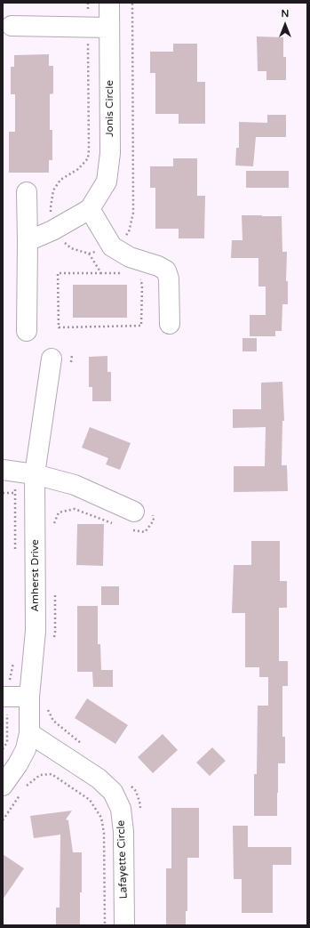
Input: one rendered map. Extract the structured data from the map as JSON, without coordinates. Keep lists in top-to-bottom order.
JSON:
{
  "streets": {
    "street": ["Jonis Circle", "Amherst Drive", "Lafayette Circle"]
  },
  "crossings": [
    ["Amherst Drive", "Lafayette Circle"]
  ],
  "north": "top"
}
